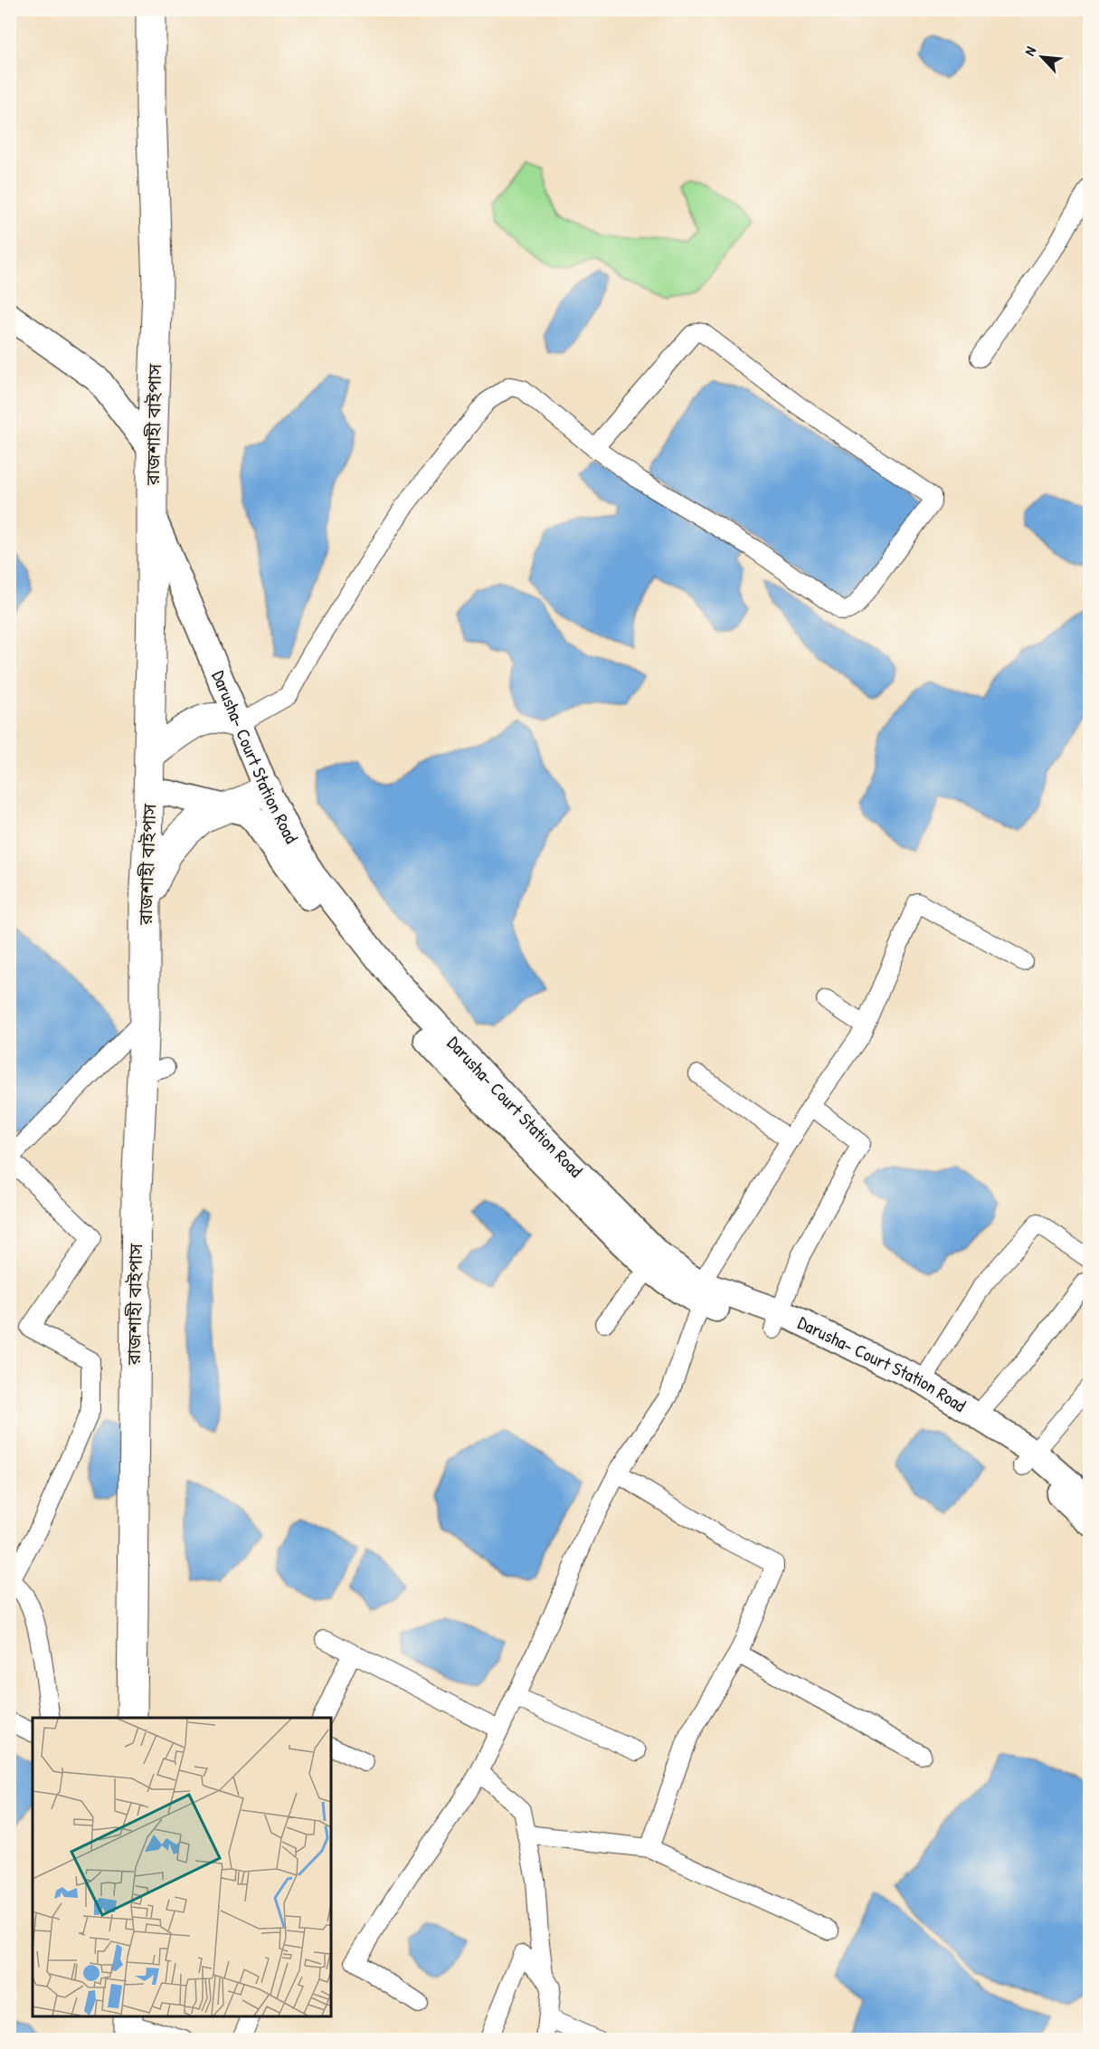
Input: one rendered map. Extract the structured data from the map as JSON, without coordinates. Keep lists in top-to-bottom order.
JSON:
{
  "streets": {
    "highway": ["রাজশাহী বাইপাস"],
    "street": ["Darusha- Court Station Road"]
  },
  "crossings": [
    ["রাজশাহী বাইপাস", "Darusha- Court Station Road"]
  ],
  "north": "top left"
}
